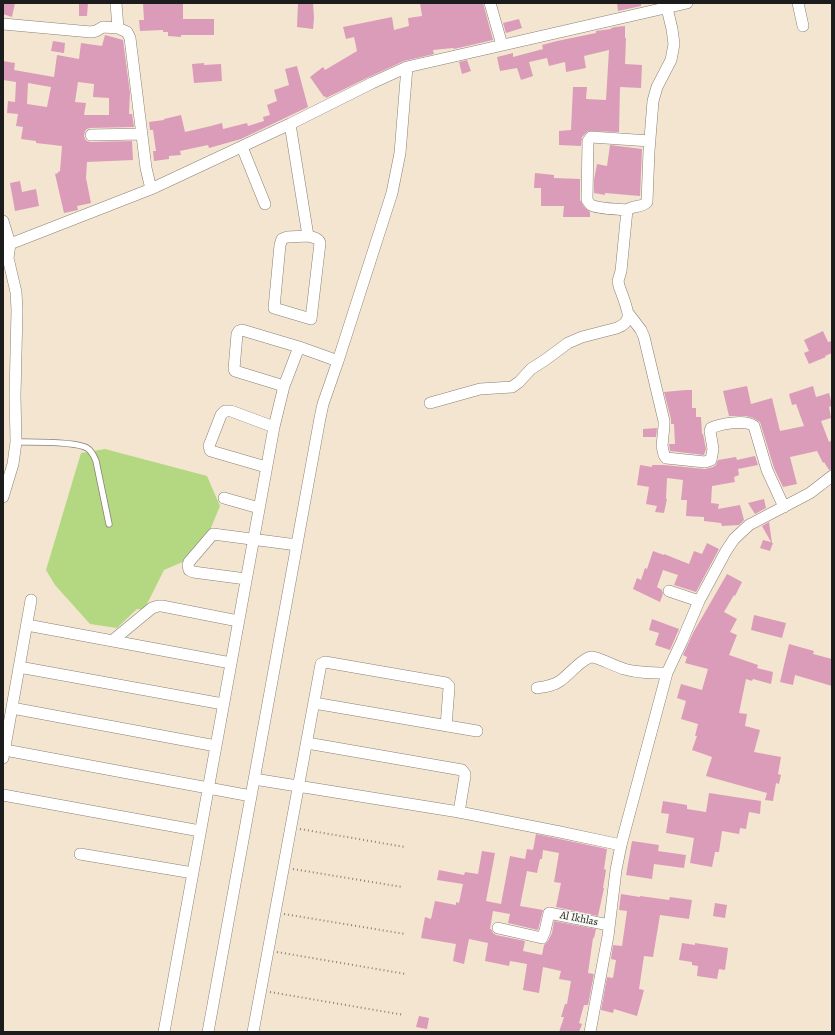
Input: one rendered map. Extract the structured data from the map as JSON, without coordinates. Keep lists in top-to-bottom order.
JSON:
{
  "streets": {
    "street": ["Al Ikhlas"]
  }
}
